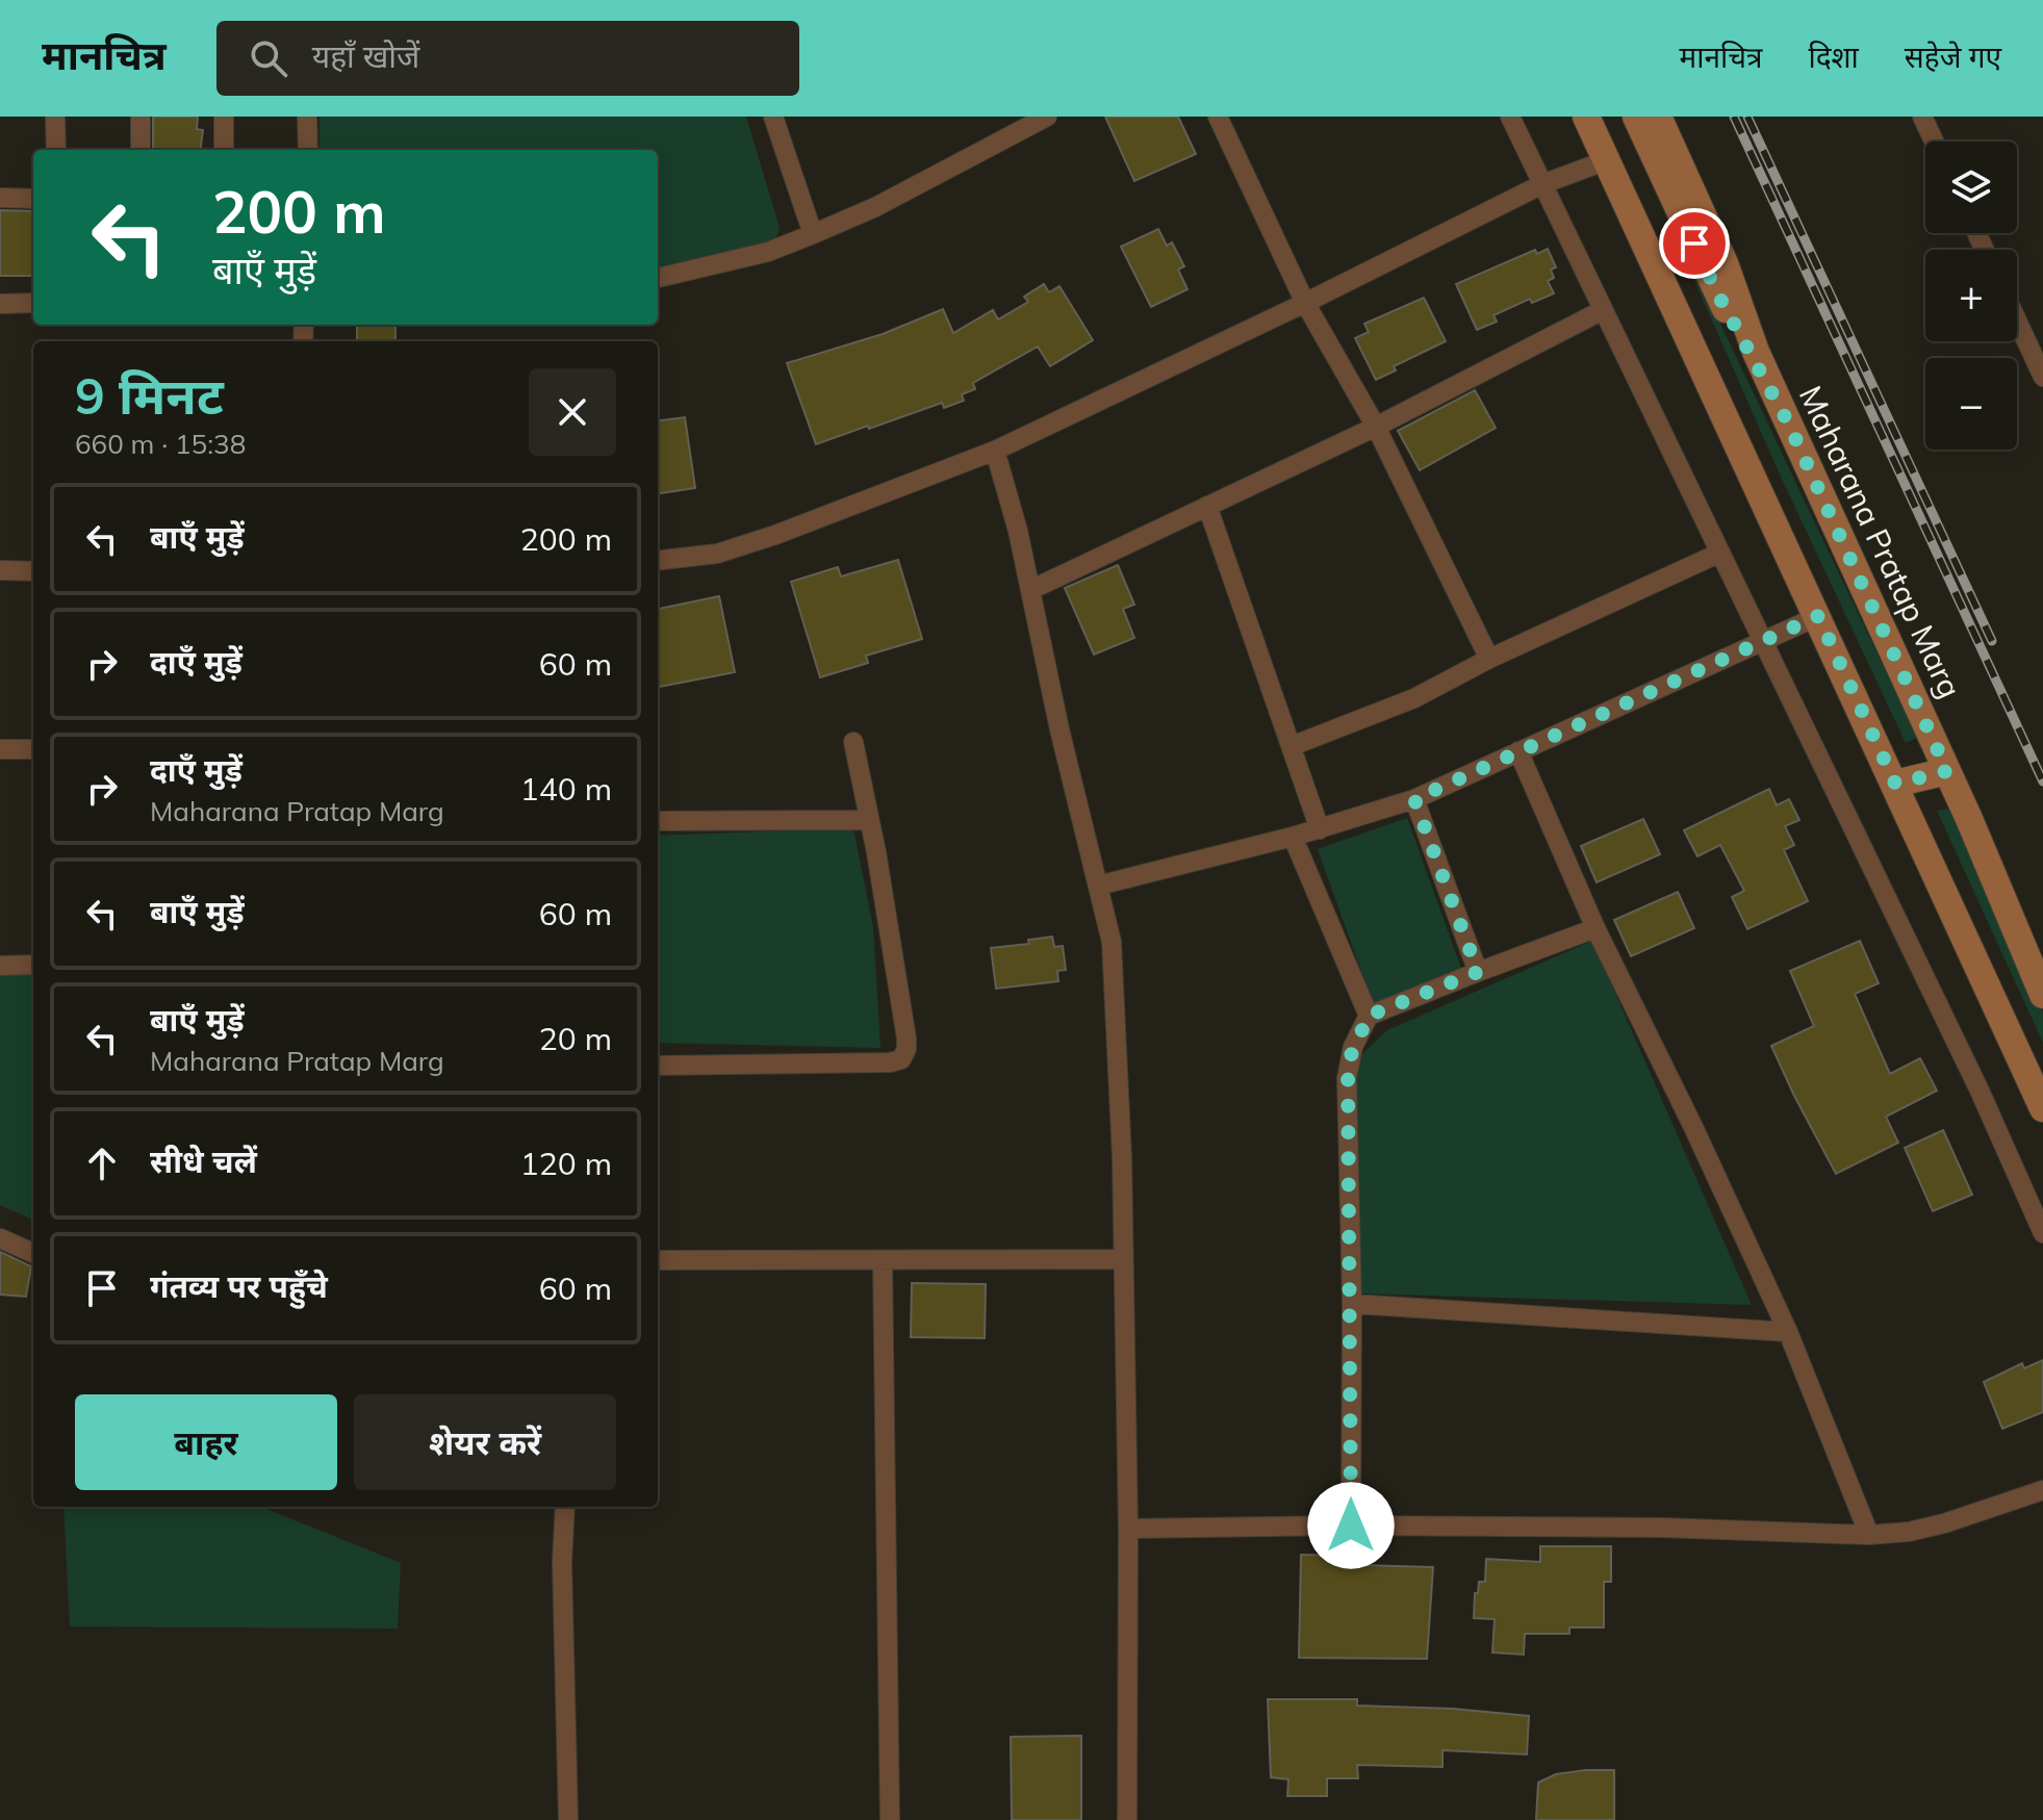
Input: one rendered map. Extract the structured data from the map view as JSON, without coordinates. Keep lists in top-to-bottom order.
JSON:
{
  "streets": {
    "main road": ["Maharana Pratap Marg"]
  },
  "page": {
    "header": "मानचित्र",
    "search": "यहाँ खोजें",
    "nav": ["मानचित्र", "दिशा", "सहेजे गए"],
    "map_buttons": ["+", "−"],
    "turn": ["200 m", "बाएँ मुड़ें"],
    "heading": ["9 मिनट", "660 m · 15:38"],
    "list": [
      {
        "name": "बाएँ मुड़ें",
        "value": "200 m"
      },
      {
        "name": "दाएँ मुड़ें",
        "value": "60 m"
      },
      {
        "name": "दाएँ मुड़ें",
        "note": "Maharana Pratap Marg",
        "value": "140 m"
      },
      {
        "name": "बाएँ मुड़ें",
        "value": "60 m"
      },
      {
        "name": "बाएँ मुड़ें",
        "note": "Maharana Pratap Marg",
        "value": "20 m"
      },
      {
        "name": "सीधे चलें",
        "value": "120 m"
      },
      {
        "name": "गंतव्य पर पहुँचे",
        "value": "60 m"
      }
    ],
    "buttons": ["बाहर", "शेयर करें"]
  }
}
